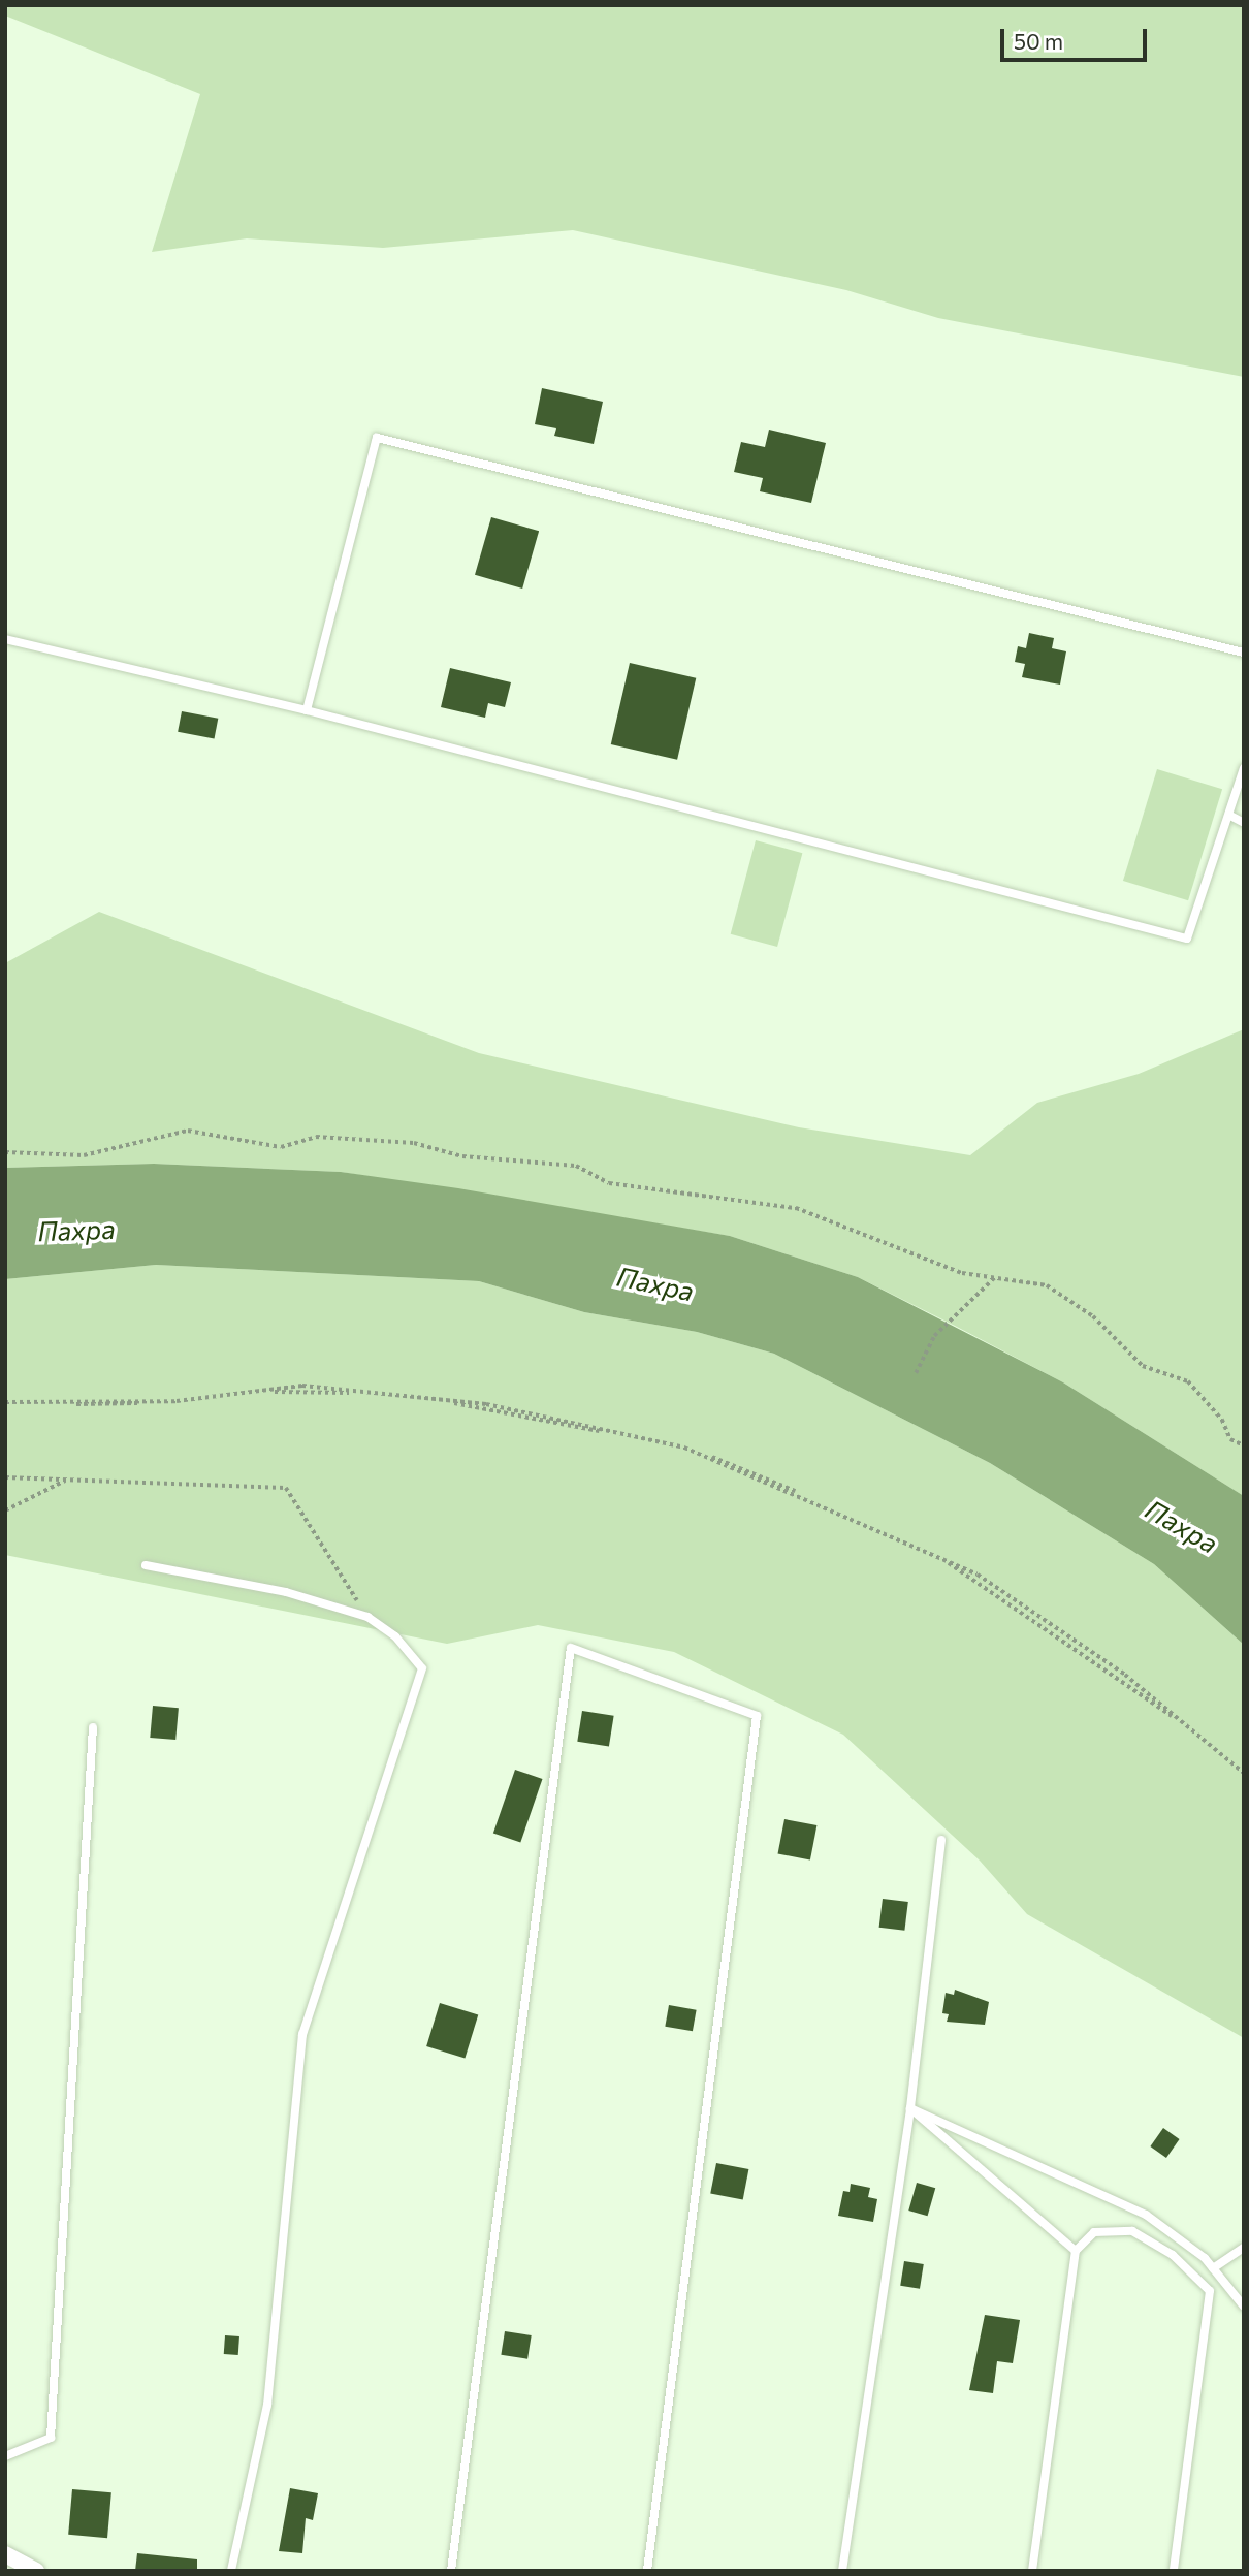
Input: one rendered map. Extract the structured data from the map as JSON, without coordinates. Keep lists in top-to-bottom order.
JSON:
{
  "water": ["Пахра"],
  "scale_bar": "50 m"
}
